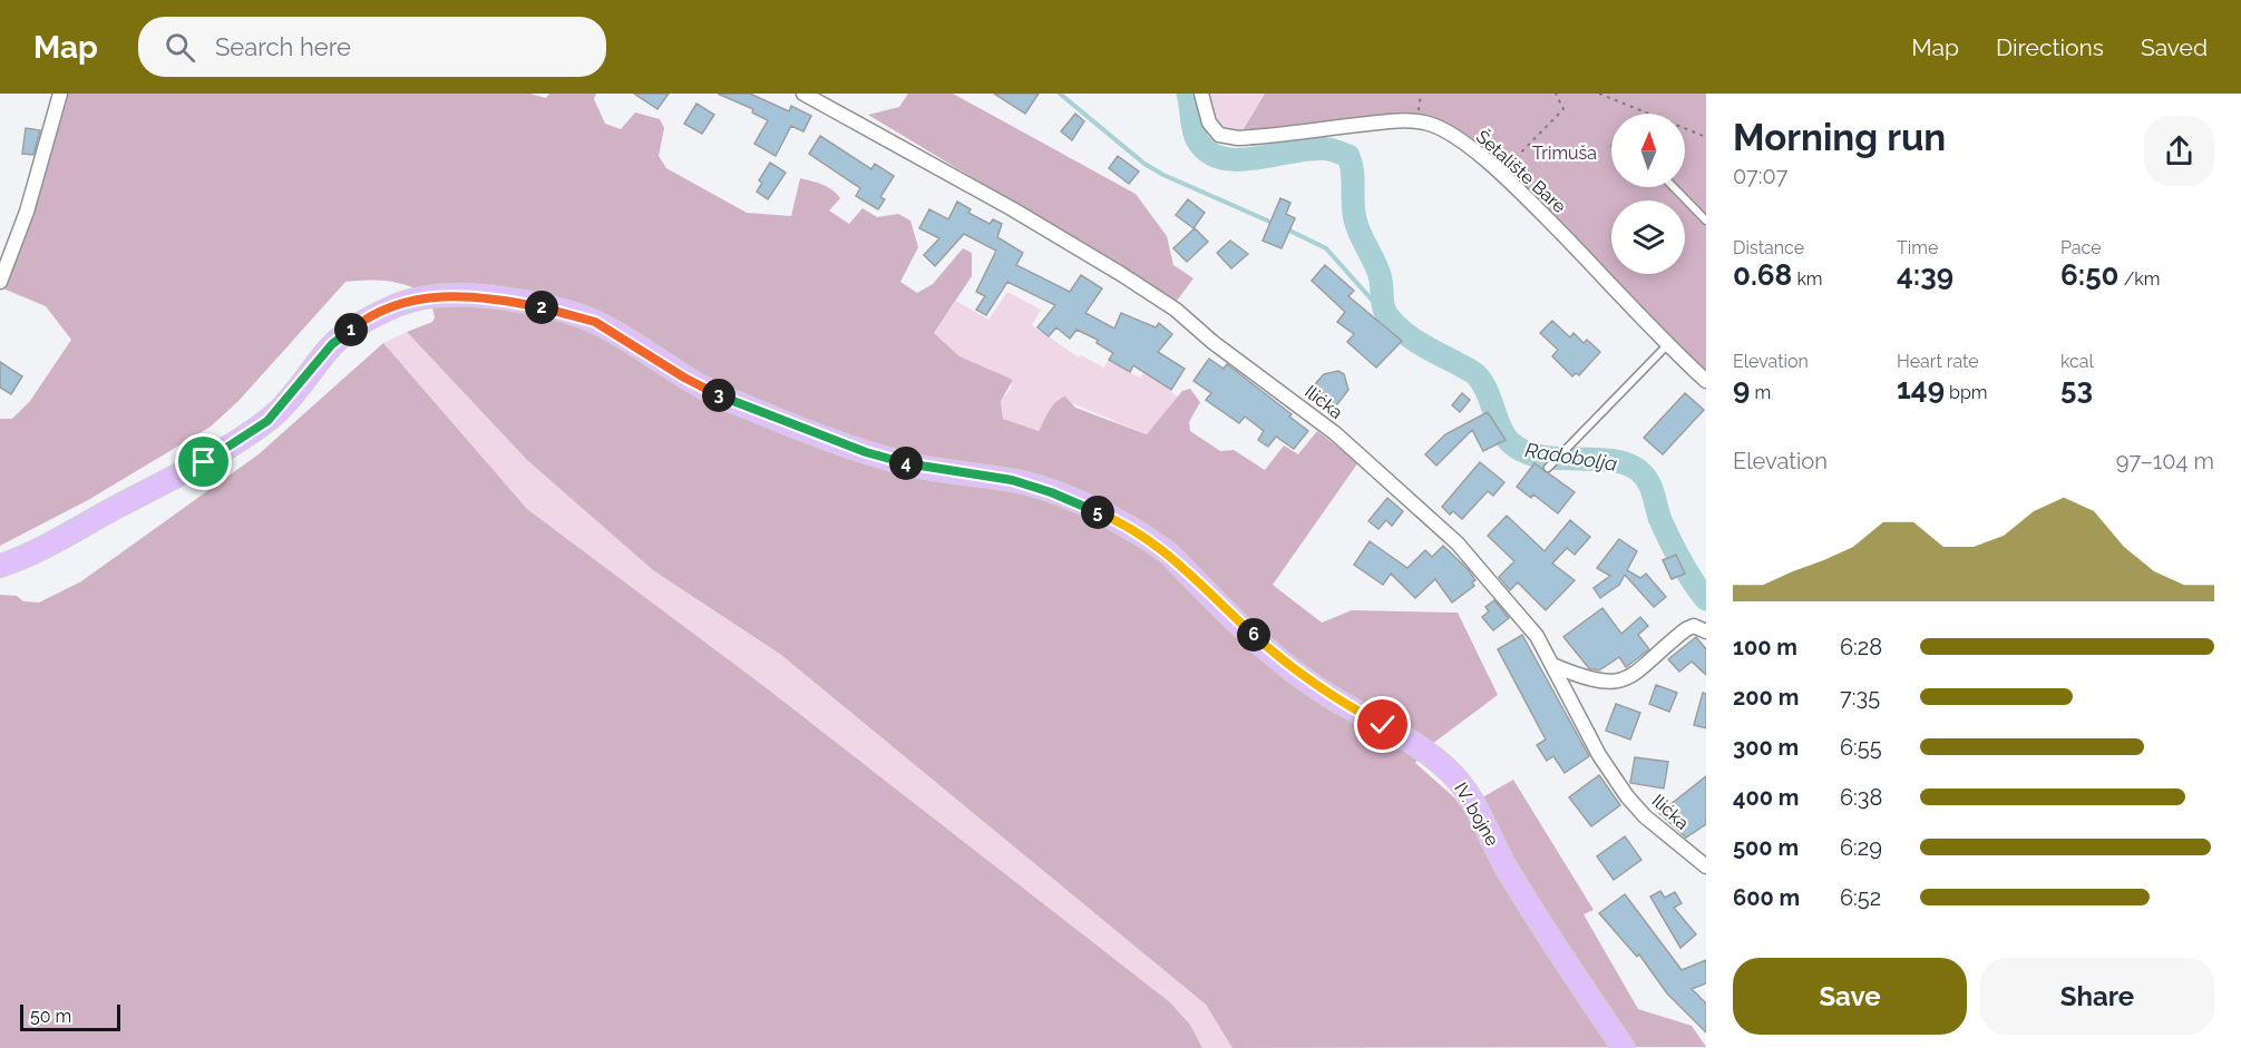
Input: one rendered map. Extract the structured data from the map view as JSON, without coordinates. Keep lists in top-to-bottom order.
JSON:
{
  "streets": {
    "main road": ["IV. bojne"],
    "street": ["Šetalište Bare", "Ilićka"]
  },
  "water": ["Radobolja"],
  "parks": ["Trimuša"],
  "scale_bar": "50 m",
  "north": "top",
  "page": {
    "header": "Map",
    "search": "Search here",
    "nav": ["Map", "Directions", "Saved"],
    "heading": ["Morning run", "07:07"],
    "stats": [
      ["Distance", "0.68 km"],
      ["Time", "4:39"],
      ["Pace", "6:50 /km"],
      ["Elevation", "9 m"],
      ["Heart rate", "149 bpm"],
      ["kcal", "53"]
    ],
    "pins": [
      "2",
      "1",
      "3",
      "4",
      "5",
      "6"
    ],
    "chart": ["Elevation", "97–104 m"],
    "list": [
      {
        "name": "100 m",
        "note": "6:28"
      },
      {
        "name": "200 m",
        "note": "7:35"
      },
      {
        "name": "300 m",
        "note": "6:55"
      },
      {
        "name": "400 m",
        "note": "6:38"
      },
      {
        "name": "500 m",
        "note": "6:29"
      },
      {
        "name": "600 m",
        "note": "6:52"
      }
    ],
    "buttons": ["Save", "Share"],
    "scale": "50 m"
  }
}
